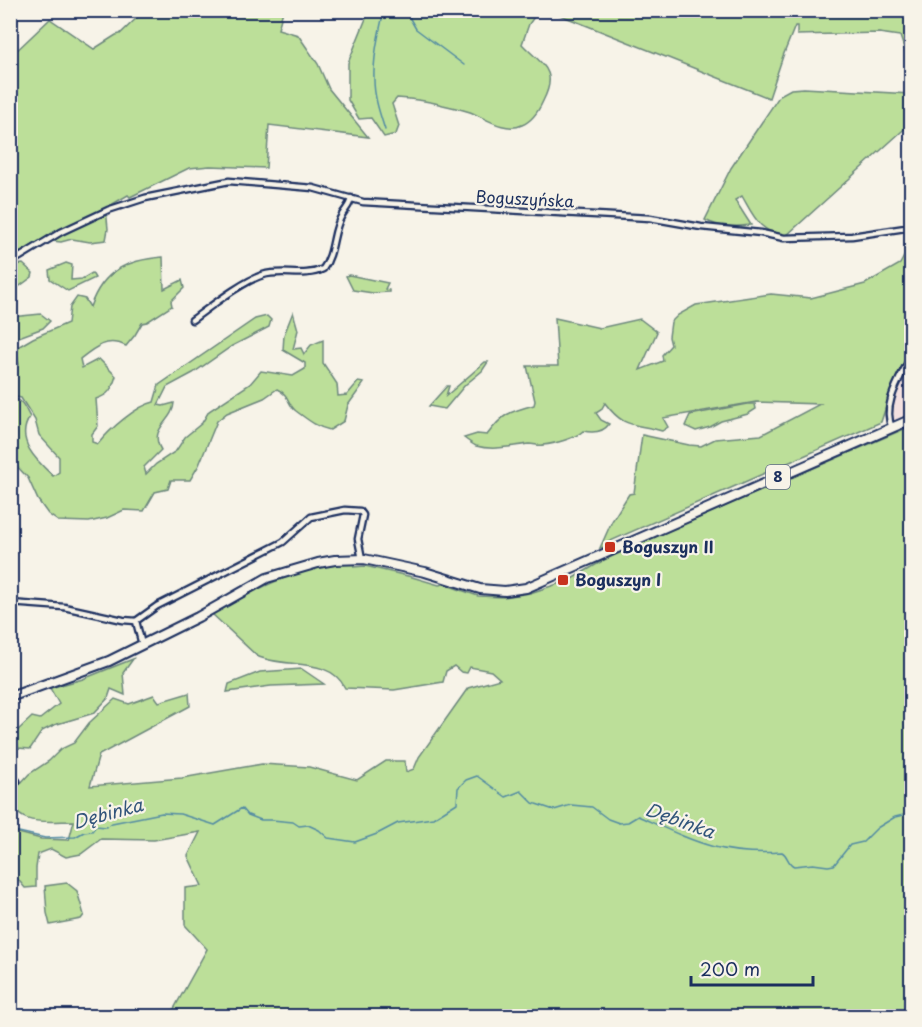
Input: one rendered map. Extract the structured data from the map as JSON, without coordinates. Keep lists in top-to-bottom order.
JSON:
{
  "streets": {
    "highway": ["8"],
    "street": ["Boguszyńska"]
  },
  "water": ["Dębinka"],
  "places": {
    "transit": ["Boguszyn II", "Boguszyn I"]
  },
  "scale_bar": "200 m"
}
